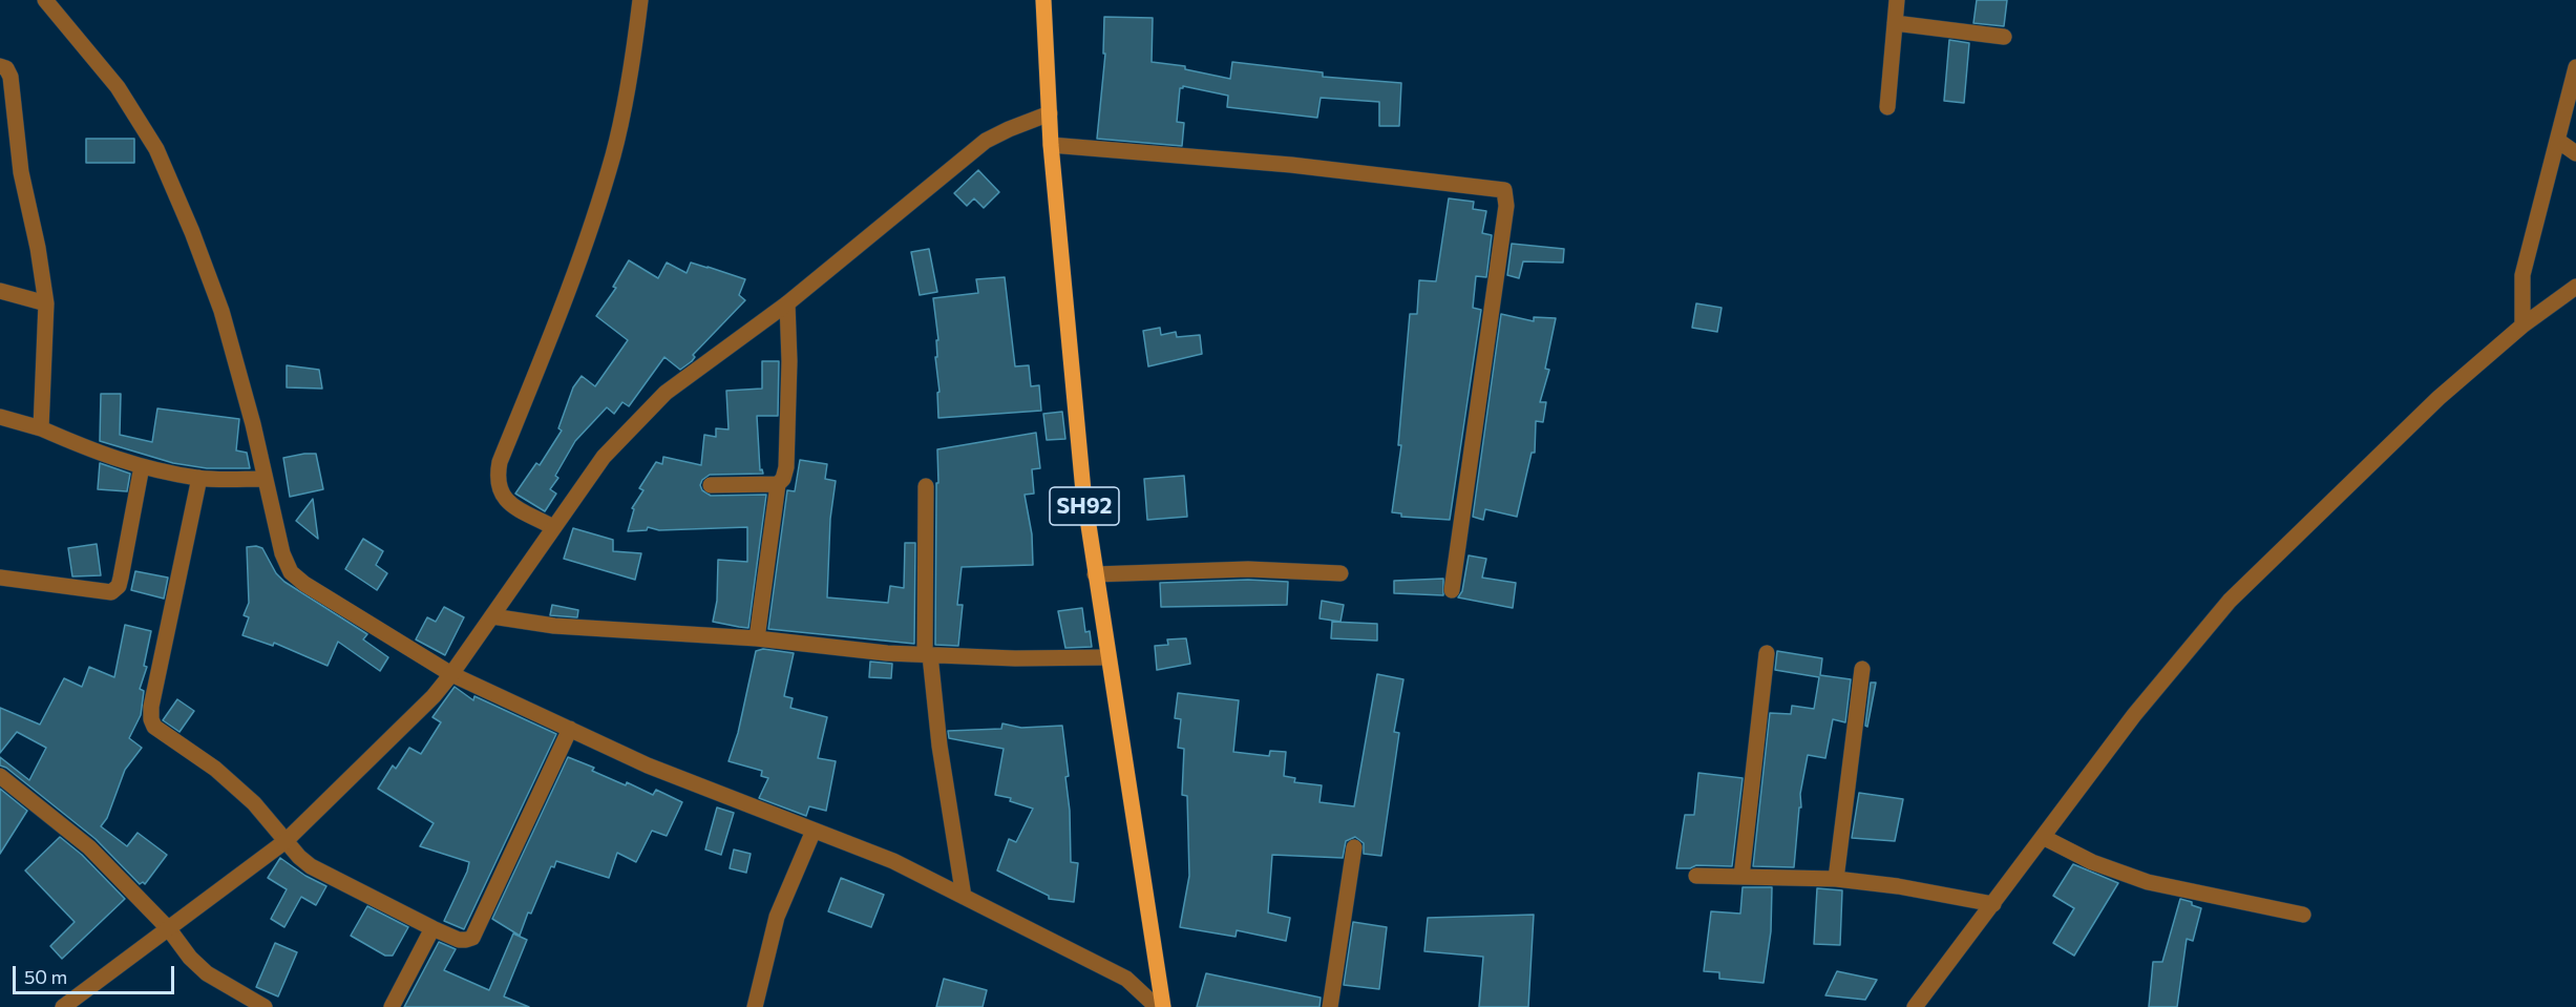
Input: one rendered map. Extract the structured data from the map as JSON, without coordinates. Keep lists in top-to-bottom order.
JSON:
{
  "streets": {
    "main road": ["SH92"]
  },
  "scale_bar": "50 m"
}
